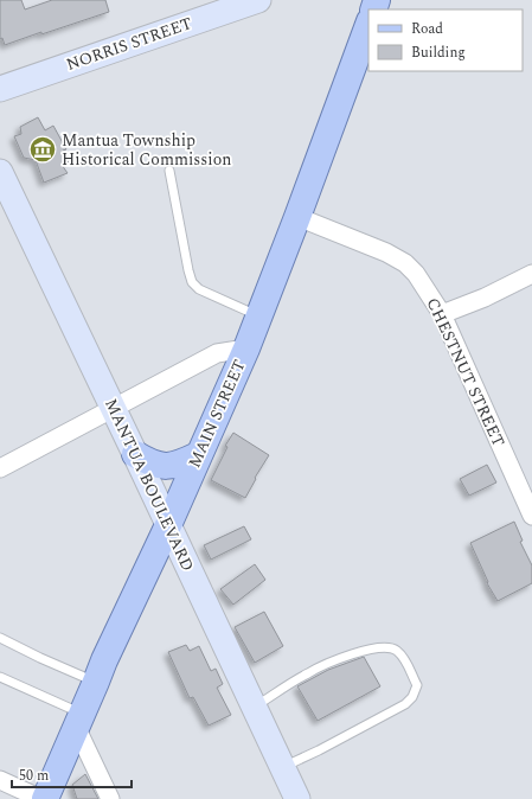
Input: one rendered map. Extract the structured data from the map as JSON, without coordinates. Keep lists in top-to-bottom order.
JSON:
{
  "streets": {
    "main road": ["NORRIS STREET", "MAIN STREET", "MANTUA BOULEVARD"],
    "street": ["CHESTNUT STREET"]
  },
  "crossings": [
    ["CHESTNUT STREET", "MAIN STREET"],
    ["MAIN STREET", "MANTUA BOULEVARD"]
  ],
  "places": {
    "museum": ["Mantua Township Historical Commission"]
  },
  "legend": ["Road", "Building"],
  "scale_bar": "50 m"
}
